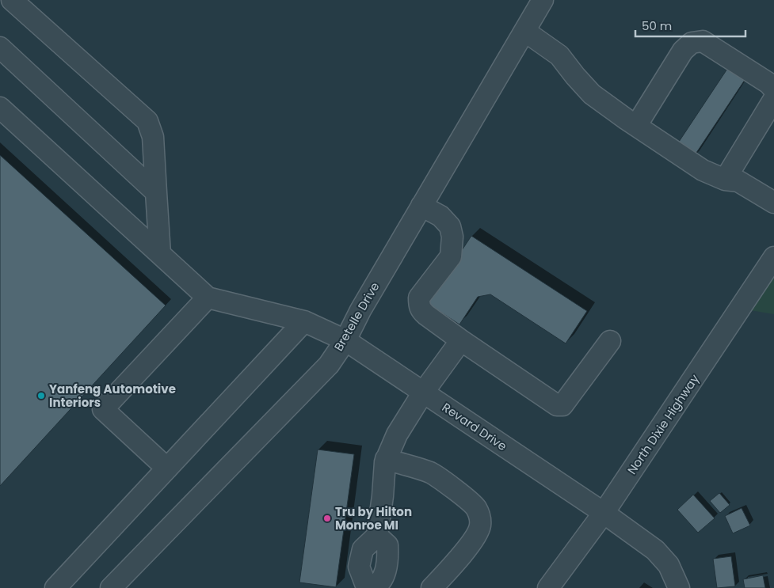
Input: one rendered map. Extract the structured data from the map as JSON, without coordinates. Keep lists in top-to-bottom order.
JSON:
{
  "streets": {
    "street": ["Bretelle Drive", "North Dixie Highway", "Revard Drive"]
  },
  "crossings": [
    ["Bretelle Drive", "Revard Drive"],
    ["North Dixie Highway", "Revard Drive"]
  ],
  "places": ["Yanfeng Automotive Interiors", "Tru by Hilton Monroe MI"],
  "scale_bar": "50 m"
}
